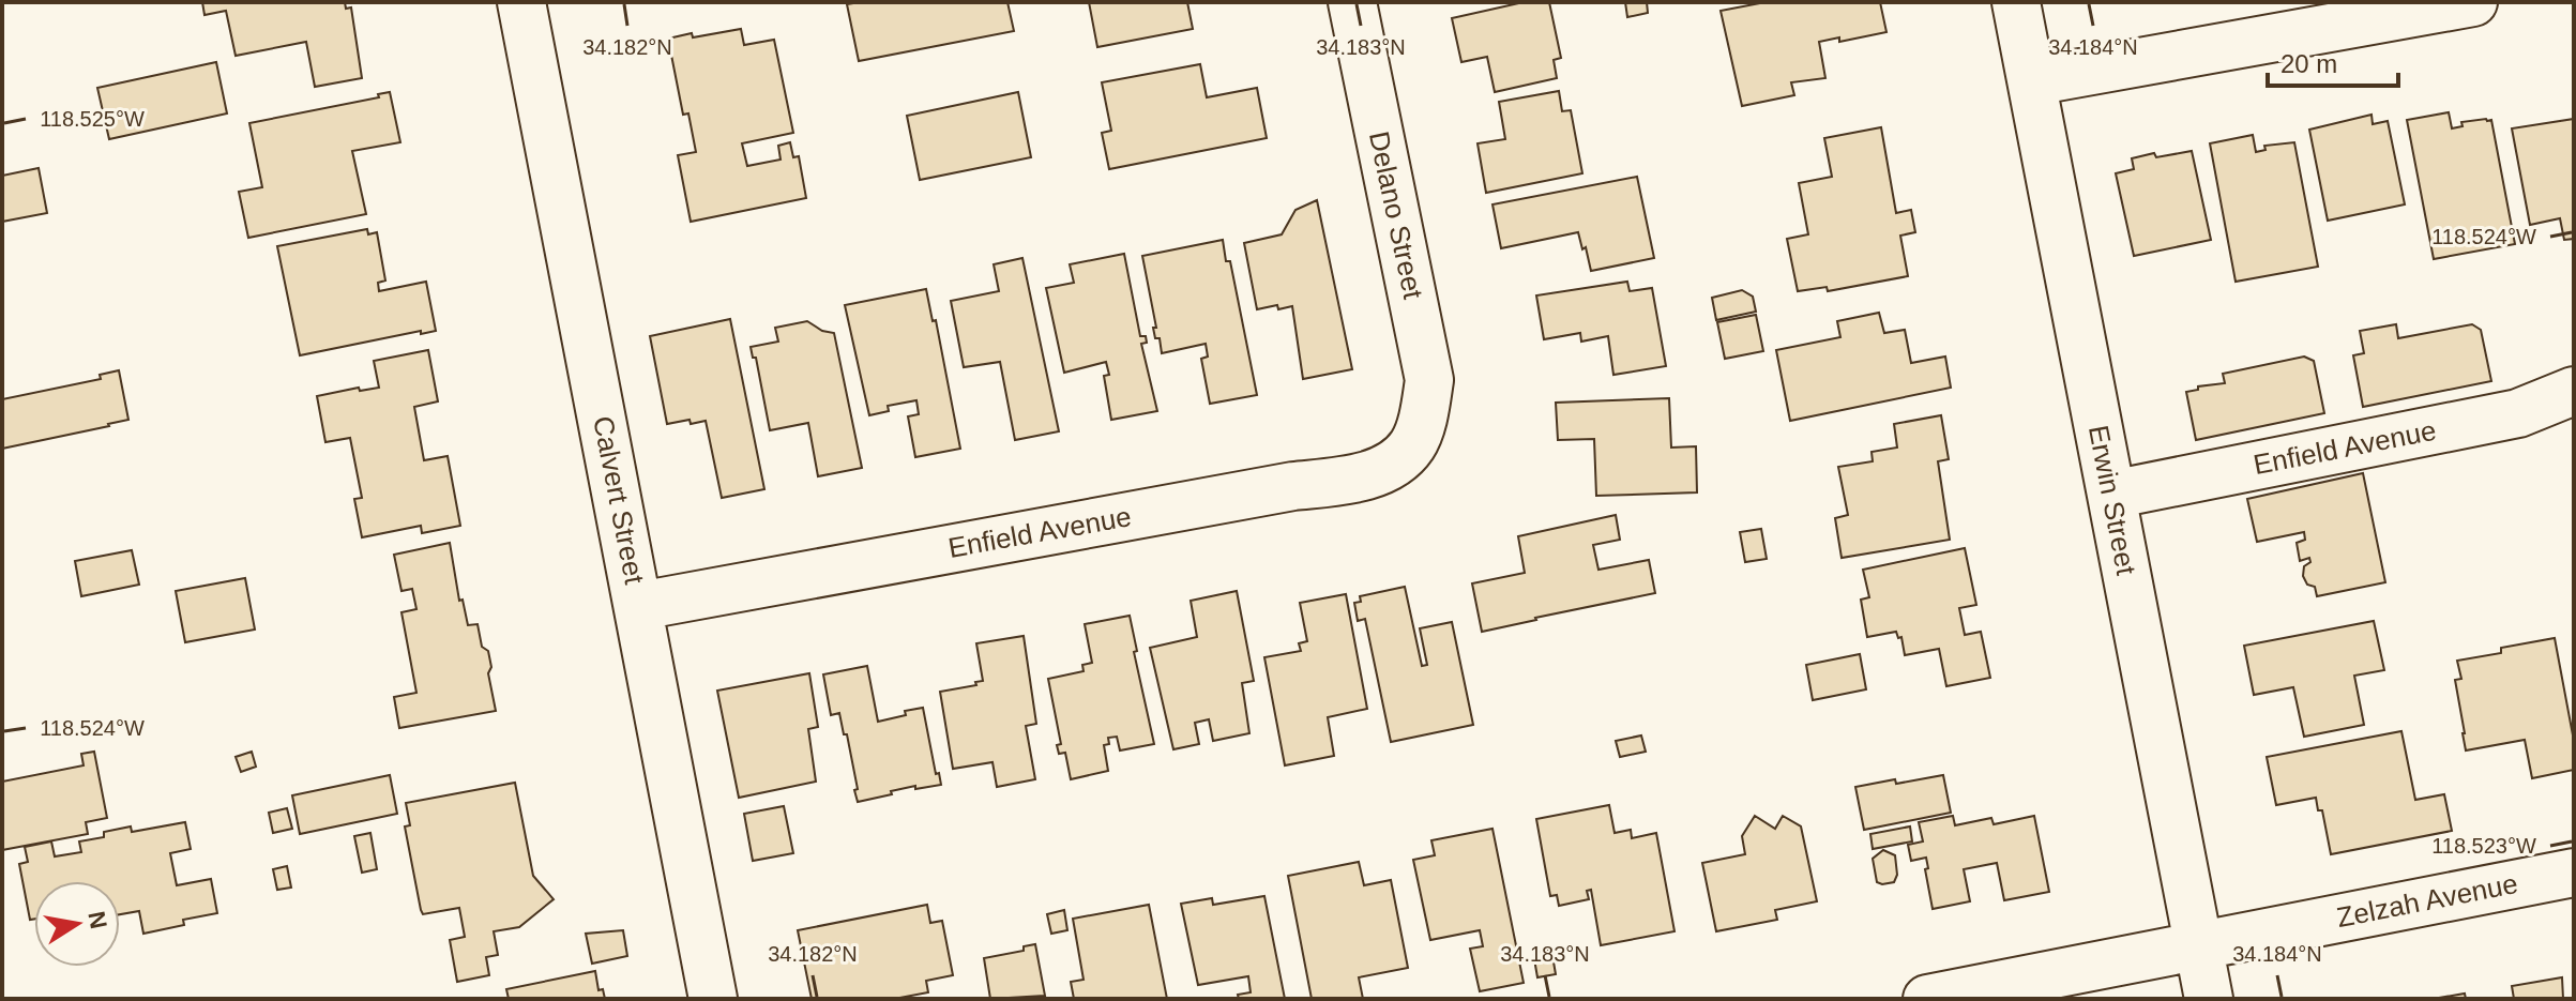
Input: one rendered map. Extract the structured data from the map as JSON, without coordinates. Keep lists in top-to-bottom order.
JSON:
{
  "streets": {
    "street": [
      "Delano Street",
      "Enfield Avenue",
      "Calvert Street",
      "Erwin Street",
      "Zelzah Avenue"
    ]
  },
  "crossings": [
    ["Delano Street", "Enfield Avenue"],
    ["Enfield Avenue", "Calvert Street"],
    ["Enfield Avenue", "Erwin Street"],
    ["Erwin Street", "Zelzah Avenue"]
  ],
  "scale_bar": "20 m",
  "north": "right",
  "coordinates": [
    "34.182°N",
    "34.183°N",
    "34.184°N",
    "118.525°W",
    "118.524°W",
    "118.523°W"
  ]
}
